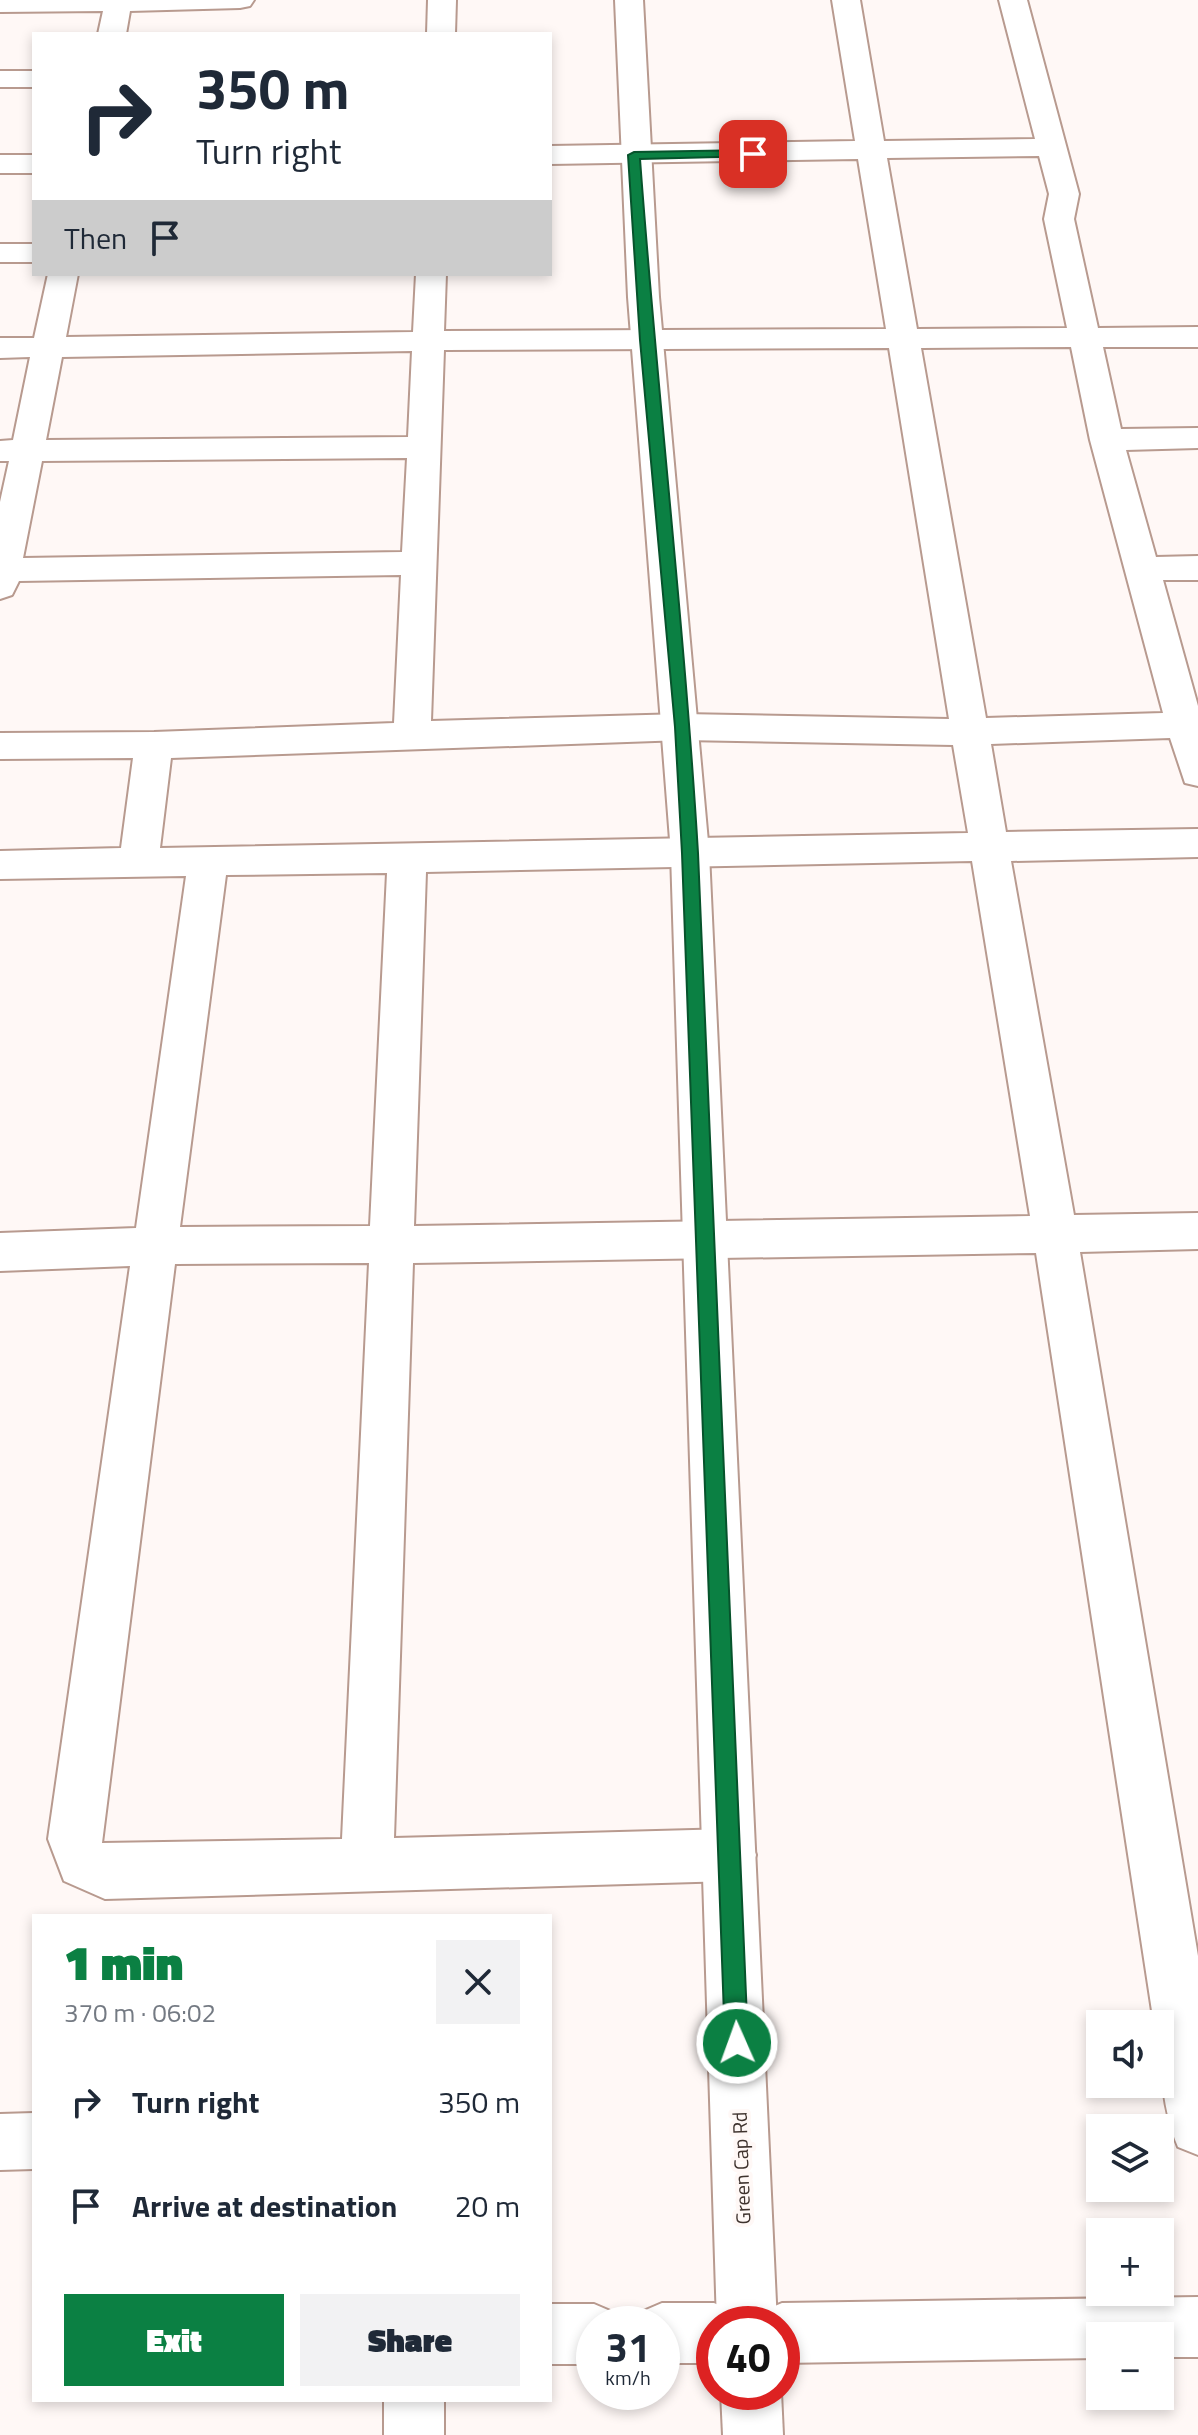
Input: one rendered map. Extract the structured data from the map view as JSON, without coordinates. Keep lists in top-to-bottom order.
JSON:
{
  "streets": {
    "street": ["Green Cap Rd"]
  },
  "page": {
    "turn": ["350 m", "Turn right"],
    "then": "Then",
    "heading": ["1 min", "370 m · 06:02"],
    "map_buttons": ["+", "−"],
    "list": [
      {
        "name": "Turn right",
        "value": "350 m"
      },
      {
        "name": "Arrive at destination",
        "value": "20 m"
      }
    ],
    "buttons": ["Exit", "Share"],
    "speed": "31 km/h",
    "limit": "40"
  }
}
